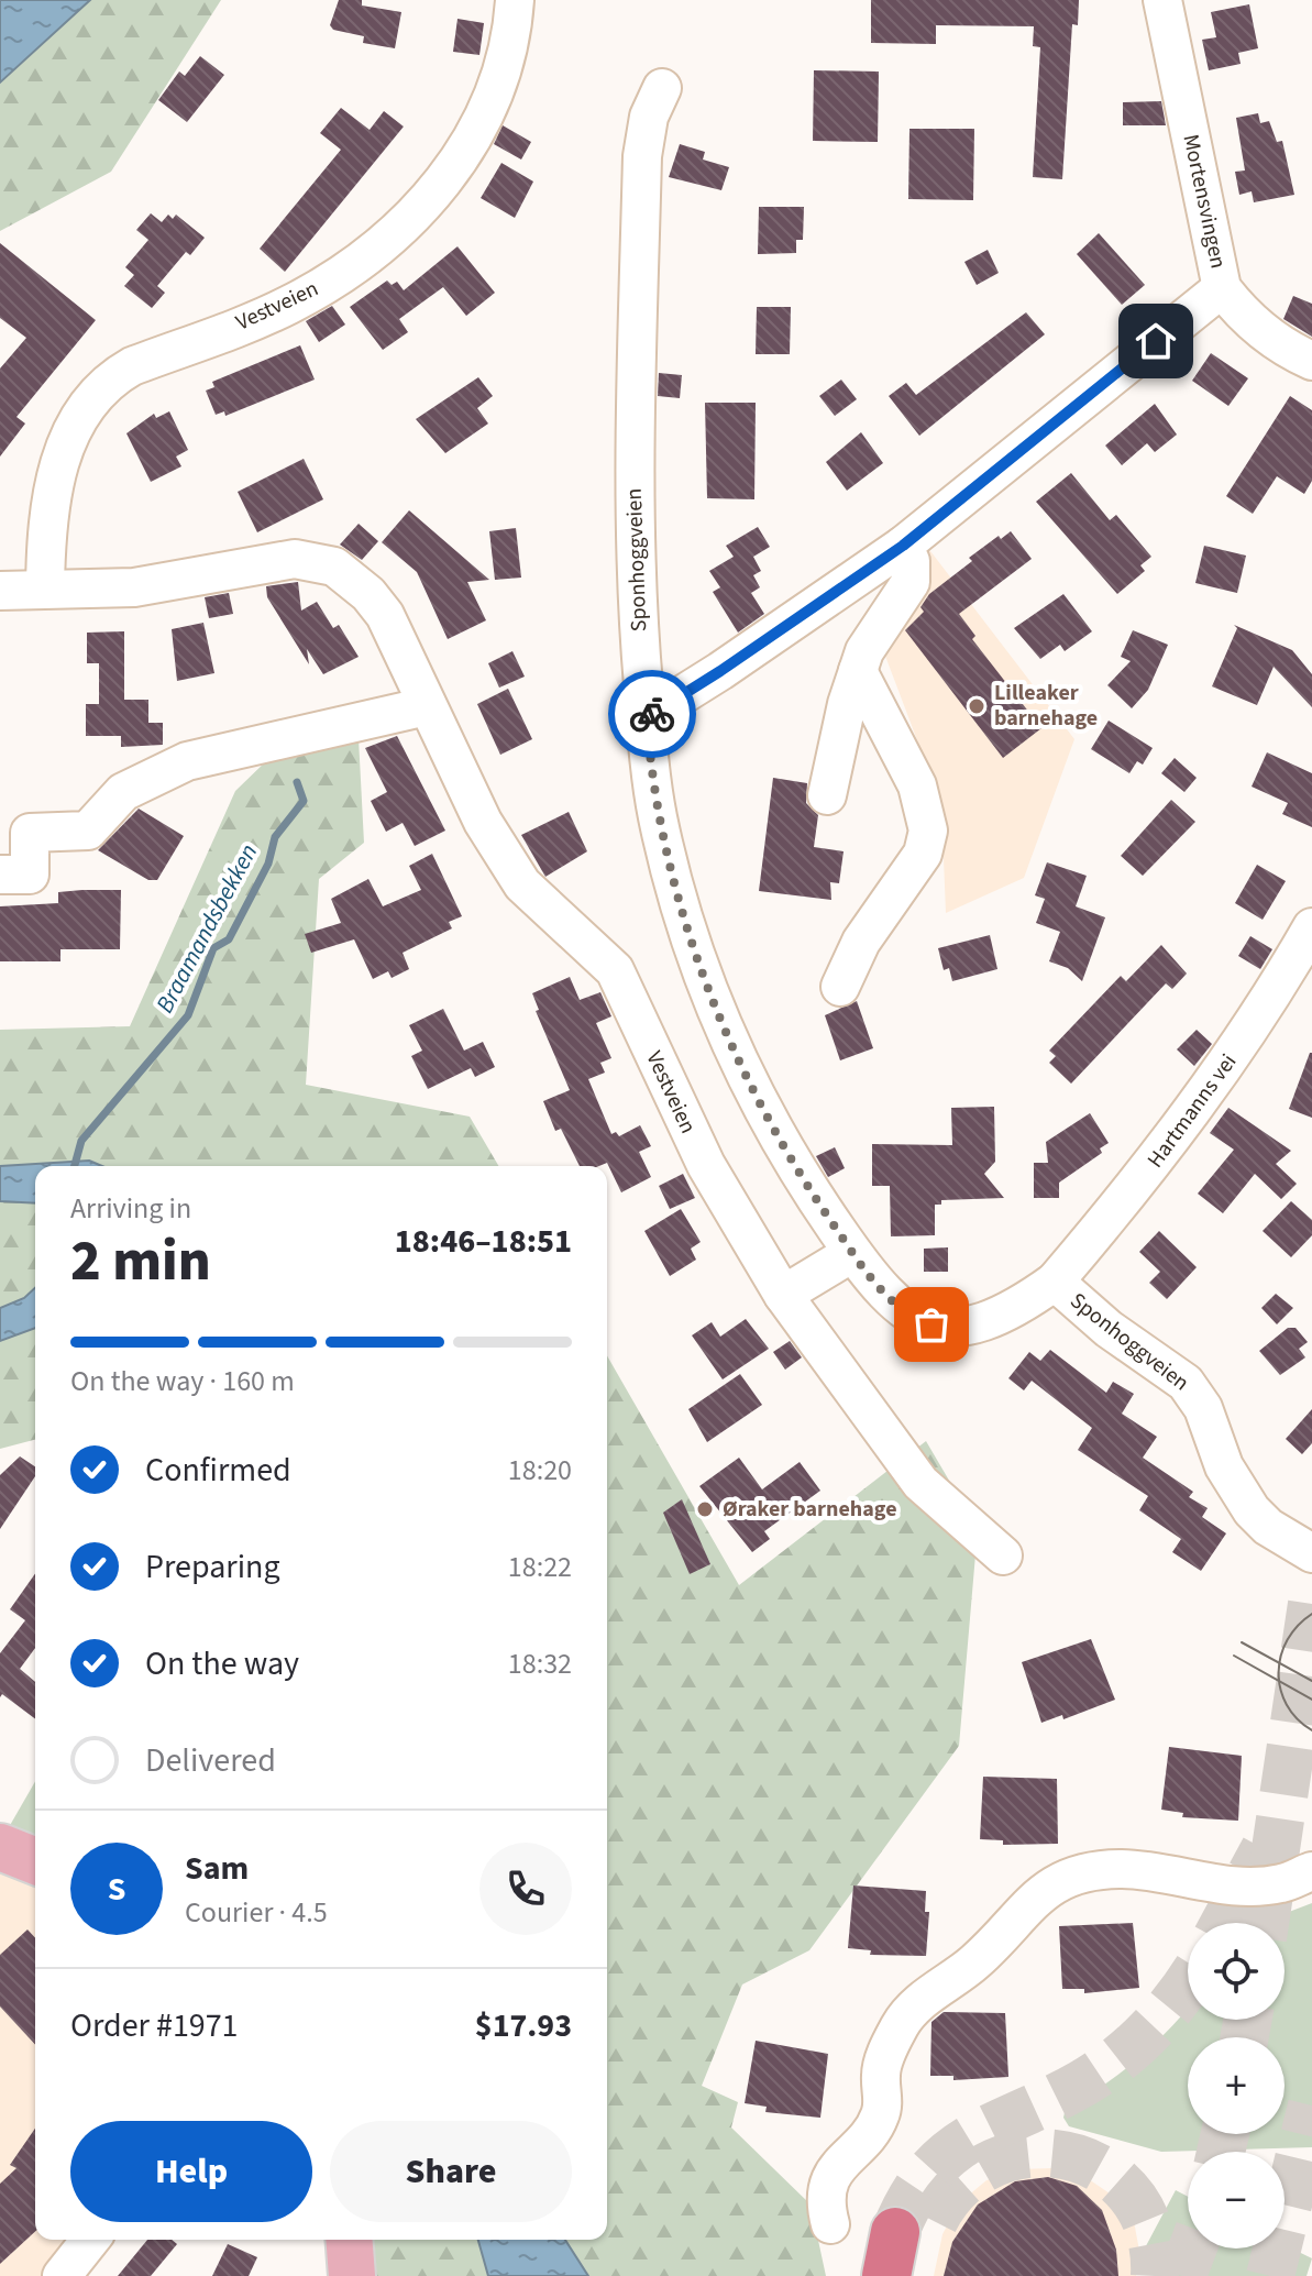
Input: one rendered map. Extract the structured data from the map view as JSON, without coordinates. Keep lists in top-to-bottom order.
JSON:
{
  "streets": {
    "street": [
      "Mortensvingen",
      "Vestveien",
      "Sponhoggveien",
      "Hartmanns vei"
    ]
  },
  "crossings": [
    ["Sponhoggveien", "Hartmanns vei"]
  ],
  "water": ["Braamandsbekken"],
  "places": ["Lilleaker barnehage", "Øraker barnehage"],
  "page": {
    "heading": ["2 min", "Arriving in", "18:46–18:51"],
    "panel": [
      "Sam",
      "Courier · 4.5",
      "Order #1971",
      "$17.93"
    ],
    "bar": "On the way · 160 m",
    "list": [
      ["Confirmed", "18:20"],
      ["Preparing", "18:22"],
      ["On the way", "18:32"],
      "Delivered"
    ],
    "round": "S",
    "map_buttons": ["+", "−"],
    "buttons": ["Help", "Share"]
  }
}
